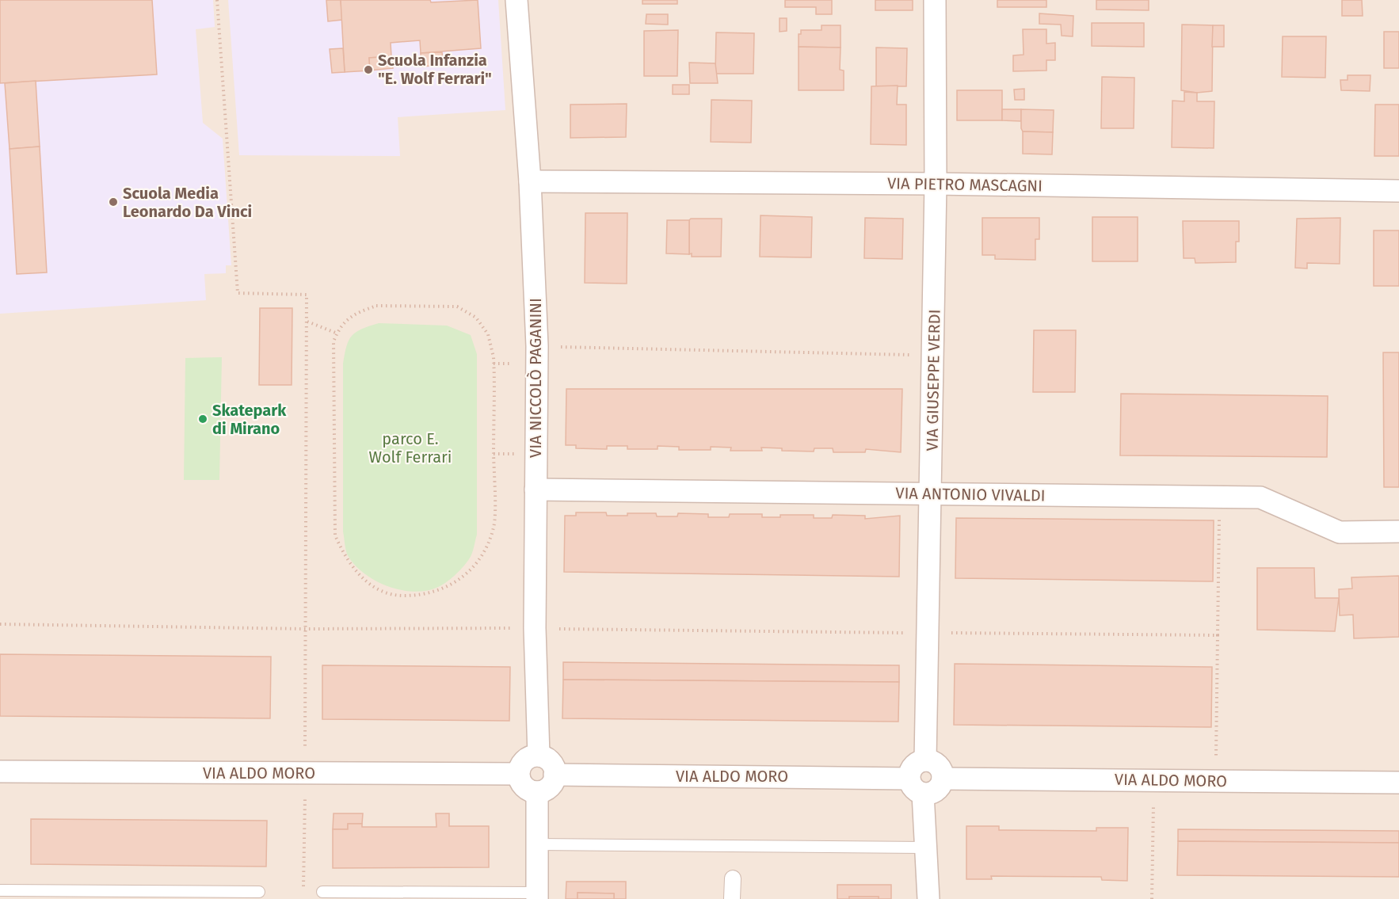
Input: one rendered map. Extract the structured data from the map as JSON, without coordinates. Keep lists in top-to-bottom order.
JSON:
{
  "streets": {
    "street": [
      "VIA PIETRO MASCAGNI",
      "VIA NICCOLÒ PAGANINI",
      "VIA GIUSEPPE VERDI",
      "VIA ANTONIO VIVALDI",
      "VIA ALDO MORO"
    ]
  },
  "crossings": [
    ["VIA PIETRO MASCAGNI", "VIA NICCOLÒ PAGANINI"],
    ["VIA PIETRO MASCAGNI", "VIA GIUSEPPE VERDI"],
    ["VIA NICCOLÒ PAGANINI", "VIA ANTONIO VIVALDI"],
    ["VIA NICCOLÒ PAGANINI", "VIA ALDO MORO"],
    ["VIA GIUSEPPE VERDI", "VIA ANTONIO VIVALDI"],
    ["VIA GIUSEPPE VERDI", "VIA ALDO MORO"]
  ],
  "parks": ["parco E. Wolf Ferrari"],
  "places": ["Scuola Infanzia \"E. Wolf Ferrari\"", "Scuola Media Leonardo Da Vinci", "Skatepark di Mirano"]
}
